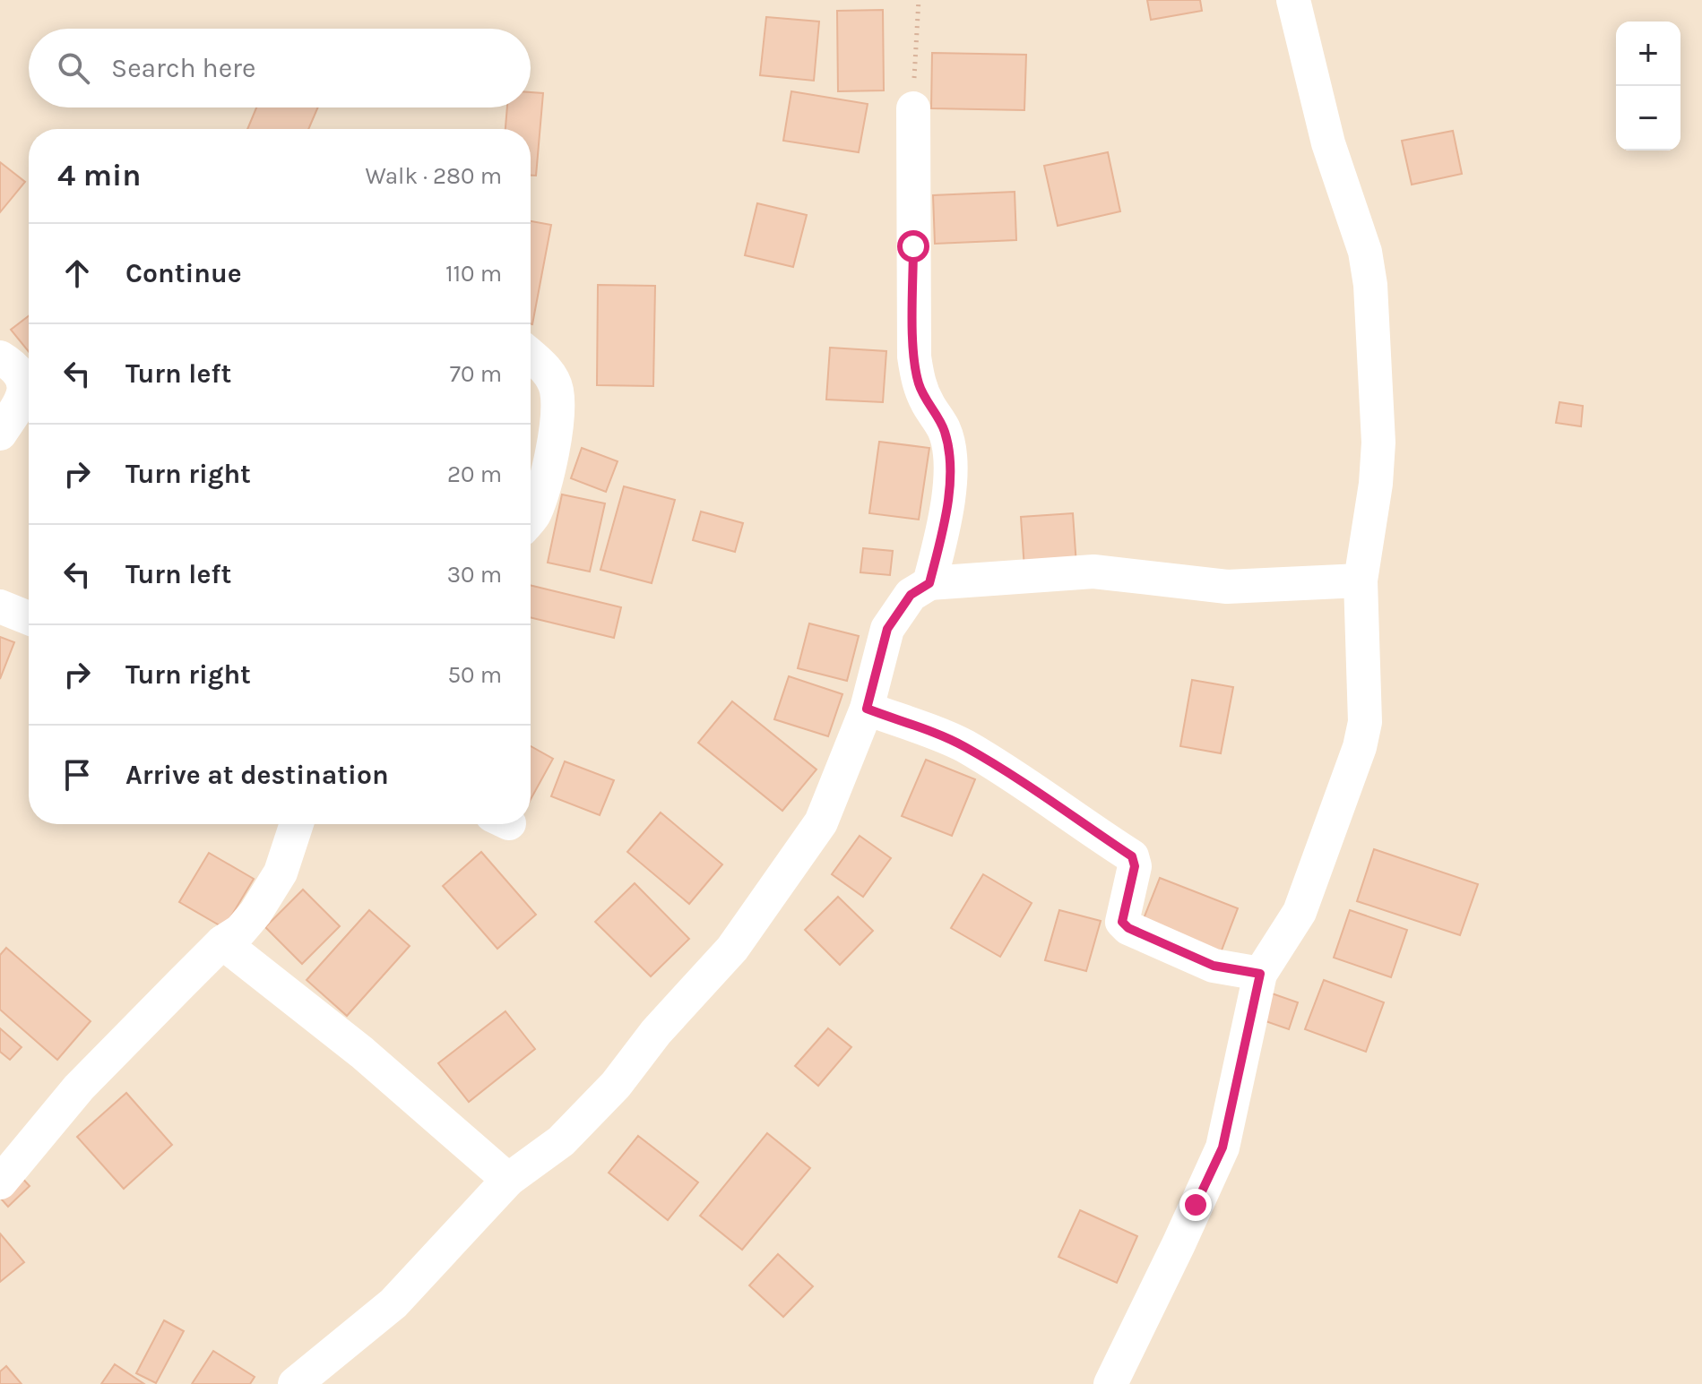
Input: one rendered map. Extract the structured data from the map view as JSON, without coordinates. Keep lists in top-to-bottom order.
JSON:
{
  "page": {
    "map_buttons": ["+", "−"],
    "search": "Search here",
    "heading": ["4 min", "Walk · 280 m"],
    "list": [
      ["Continue", "110 m"],
      ["Turn left", "70 m"],
      ["Turn right", "20 m"],
      ["Turn left", "30 m"],
      ["Turn right", "50 m"],
      "Arrive at destination"
    ]
  }
}
